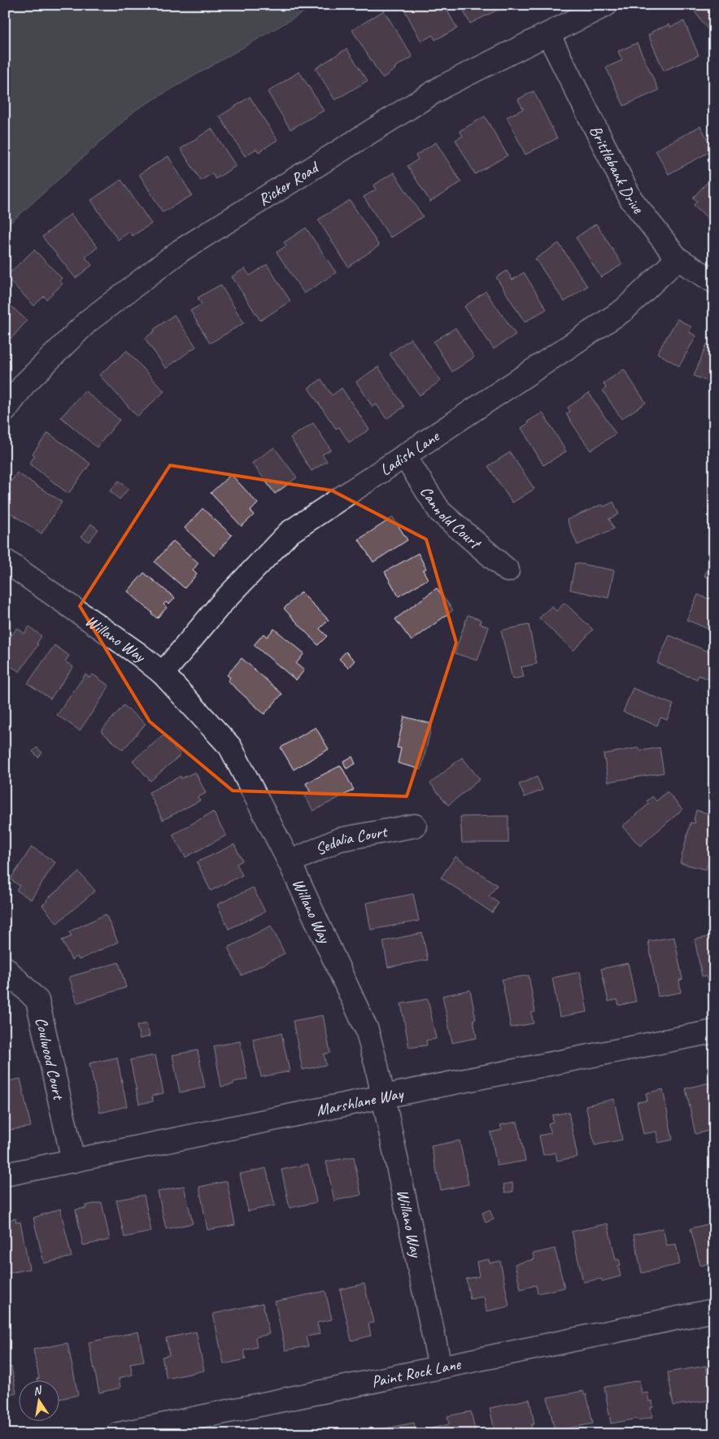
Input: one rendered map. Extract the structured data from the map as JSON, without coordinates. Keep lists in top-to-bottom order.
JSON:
{
  "streets": {
    "street": [
      "Brittlebank Drive",
      "Ricker Road",
      "Ladish Lane",
      "Cannold Court",
      "Willano Way",
      "Sedalia Court",
      "Coulwood Court",
      "Marshlane Way",
      "Paint Rock Lane"
    ]
  },
  "crossings": [
    ["Brittlebank Drive", "Ricker Road"],
    ["Brittlebank Drive", "Ladish Lane"],
    ["Ladish Lane", "Cannold Court"],
    ["Ladish Lane", "Willano Way"],
    ["Willano Way", "Sedalia Court"],
    ["Willano Way", "Marshlane Way"],
    ["Willano Way", "Paint Rock Lane"],
    ["Coulwood Court", "Marshlane Way"]
  ],
  "north": "top"
}
